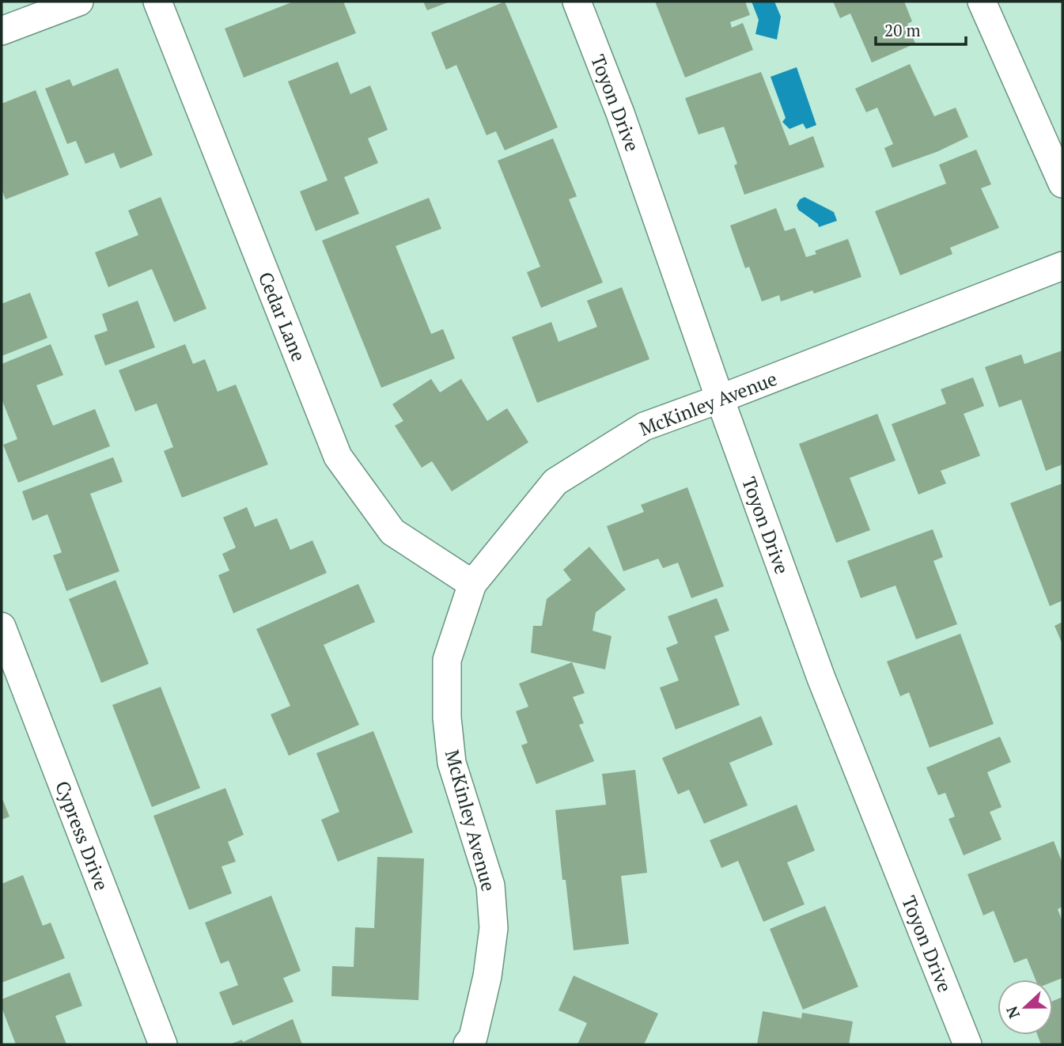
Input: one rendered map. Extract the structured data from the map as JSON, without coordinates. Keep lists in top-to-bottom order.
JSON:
{
  "streets": {
    "street": [
      "Toyon Drive",
      "Cedar Lane",
      "McKinley Avenue",
      "Cypress Drive"
    ]
  },
  "crossings": [
    ["Toyon Drive", "McKinley Avenue"],
    ["Cedar Lane", "McKinley Avenue"]
  ],
  "scale_bar": "20 m",
  "north": "left"
}
